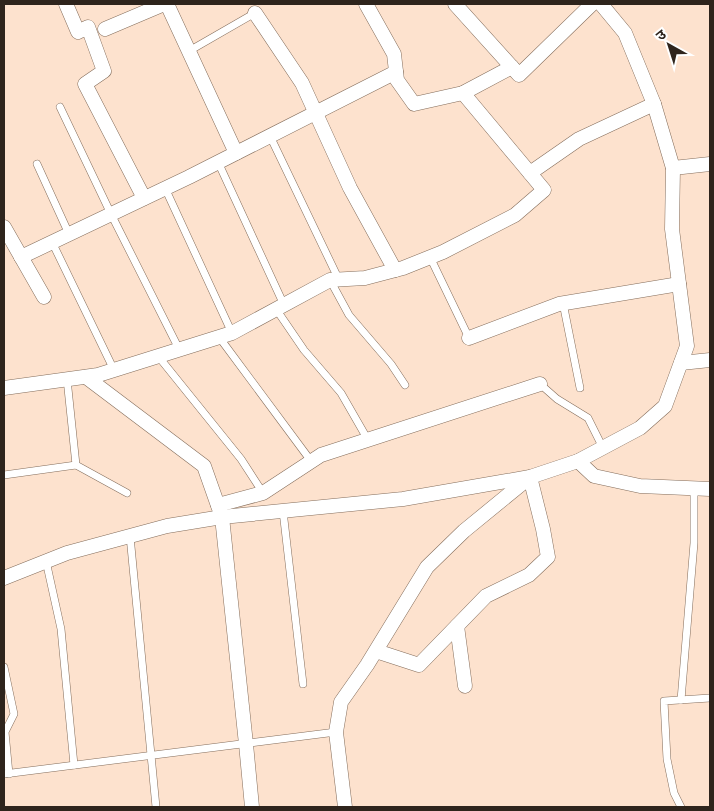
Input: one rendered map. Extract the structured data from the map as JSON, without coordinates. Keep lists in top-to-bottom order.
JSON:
{
  "north": "top left"
}
